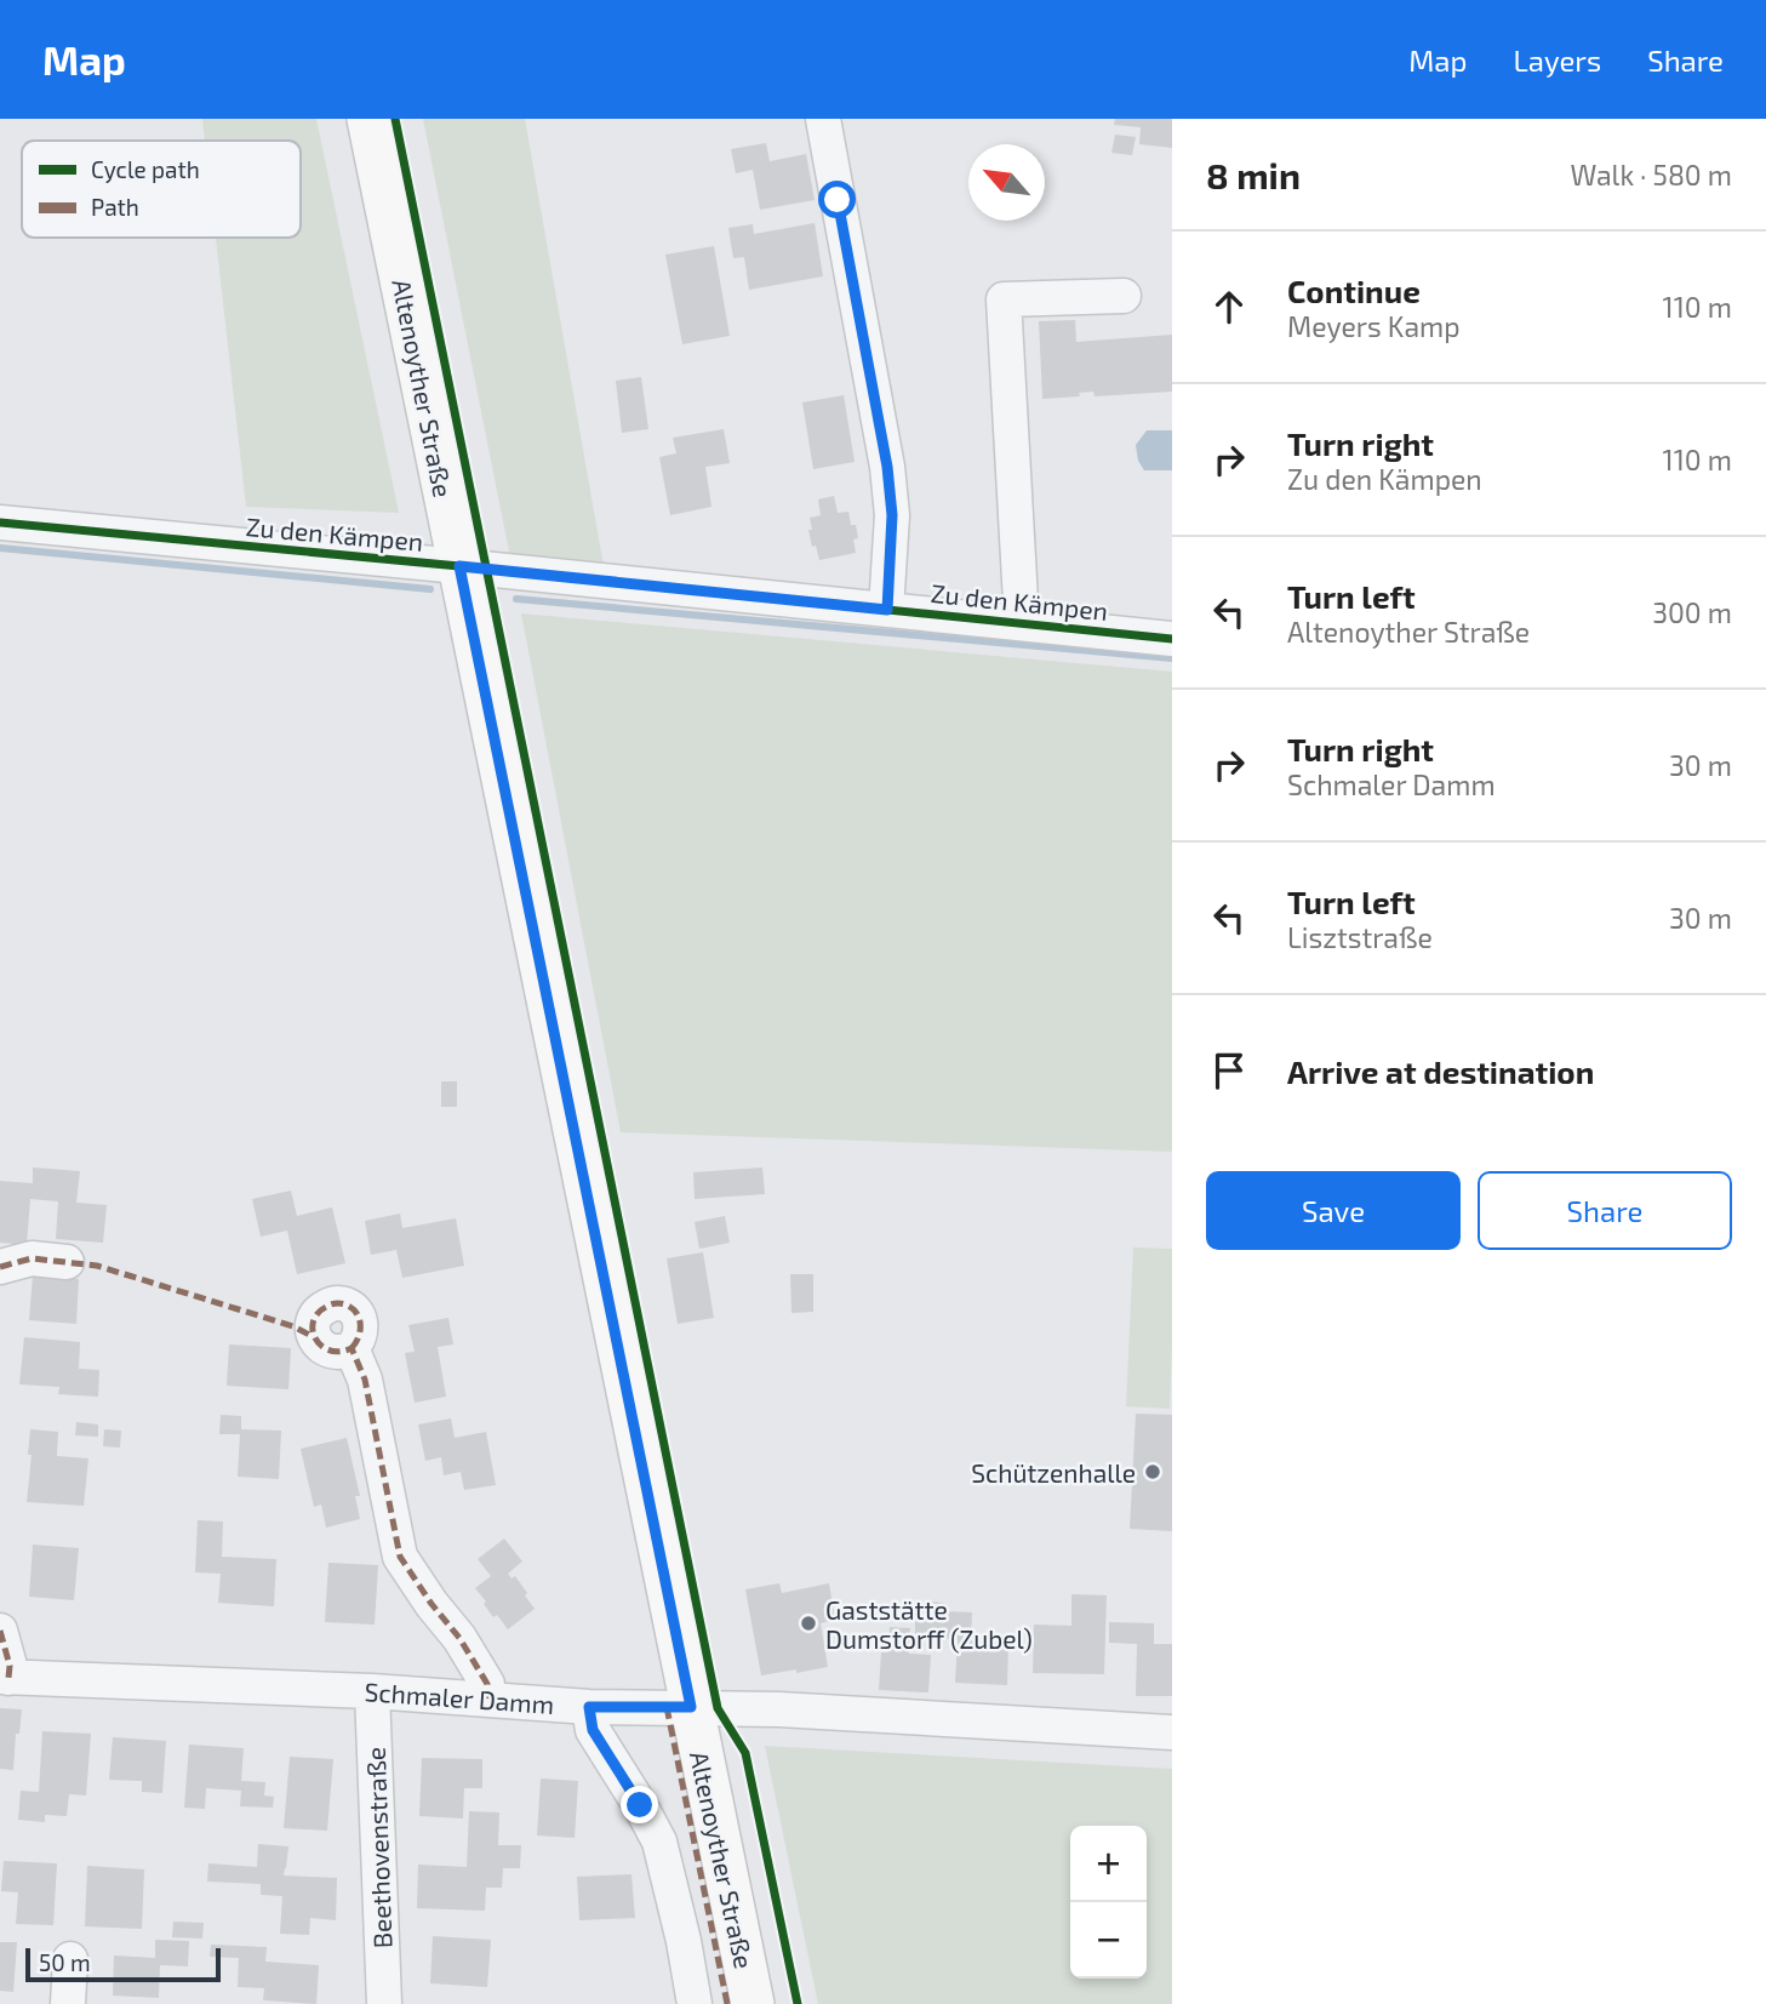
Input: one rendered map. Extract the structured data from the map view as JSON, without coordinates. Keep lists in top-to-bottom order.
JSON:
{
  "streets": {
    "main road": ["Altenoyther Straße"],
    "street": ["Zu den Kämpen", "Schmaler Damm", "Beethovenstraße"]
  },
  "crossings": [
    ["Altenoyther Straße", "Zu den Kämpen"],
    ["Altenoyther Straße", "Schmaler Damm"],
    ["Schmaler Damm", "Beethovenstraße"]
  ],
  "places": ["Schützenhalle", "Gaststätte Dumstorff (Zubel)"],
  "legend": ["Cycle path", "Path"],
  "scale_bar": "50 m",
  "north": "top left",
  "page": {
    "header": "Map",
    "nav": ["Map", "Layers", "Share"],
    "heading": ["8 min", "Walk · 580 m"],
    "list": [
      ["Continue", "Meyers Kamp", "110 m"],
      ["Turn right", "Zu den Kämpen", "110 m"],
      ["Turn left", "Altenoyther Straße", "300 m"],
      ["Turn right", "Schmaler Damm", "30 m"],
      ["Turn left", "Lisztstraße", "30 m"],
      "Arrive at destination"
    ],
    "buttons": ["Save", "Share"],
    "map_buttons": ["+", "−"],
    "scale": "50 m"
  }
}
